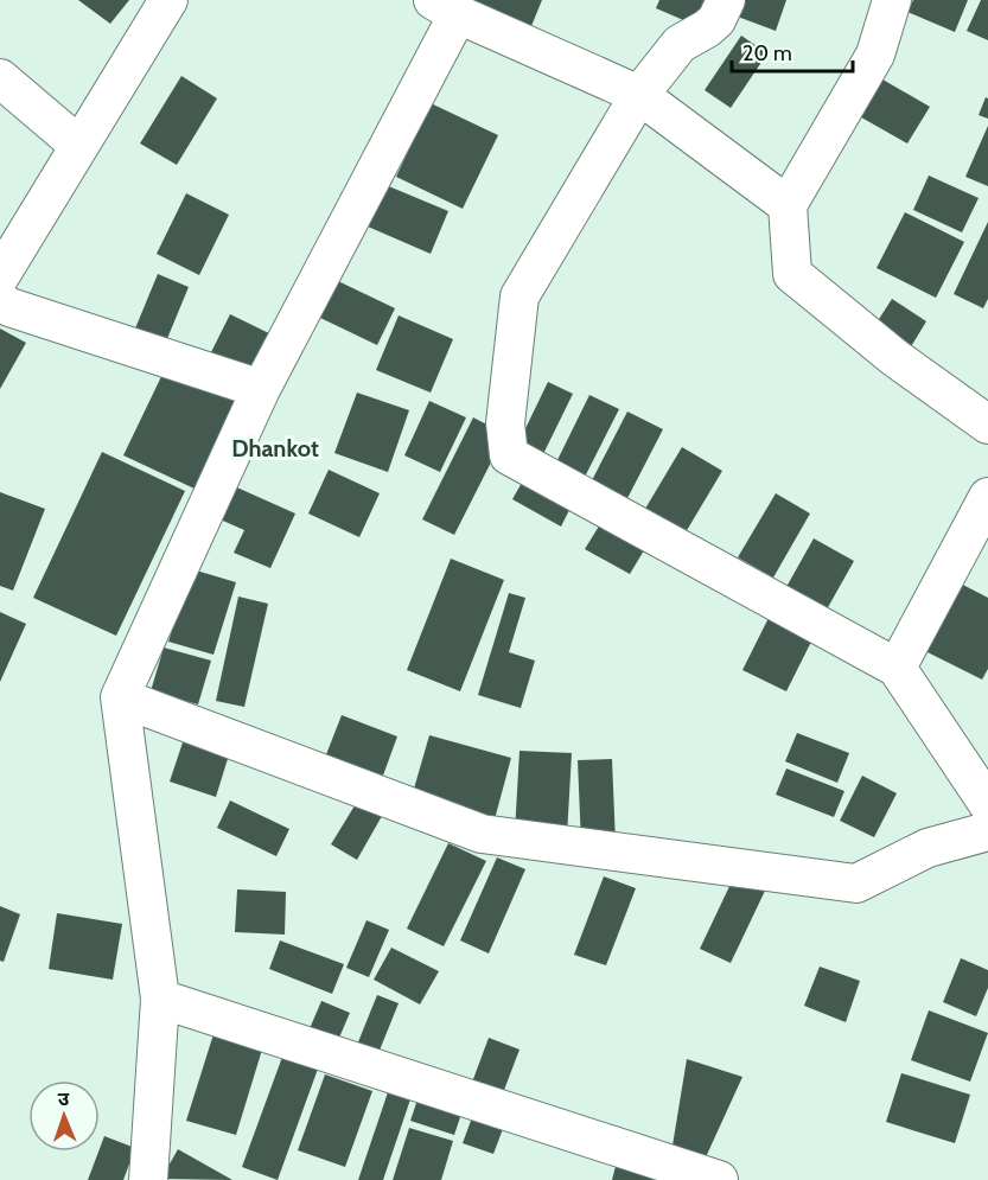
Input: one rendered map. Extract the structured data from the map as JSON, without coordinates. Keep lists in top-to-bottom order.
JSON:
{
  "districts": ["Dhankot"],
  "scale_bar": "20 m",
  "north": "top"
}
